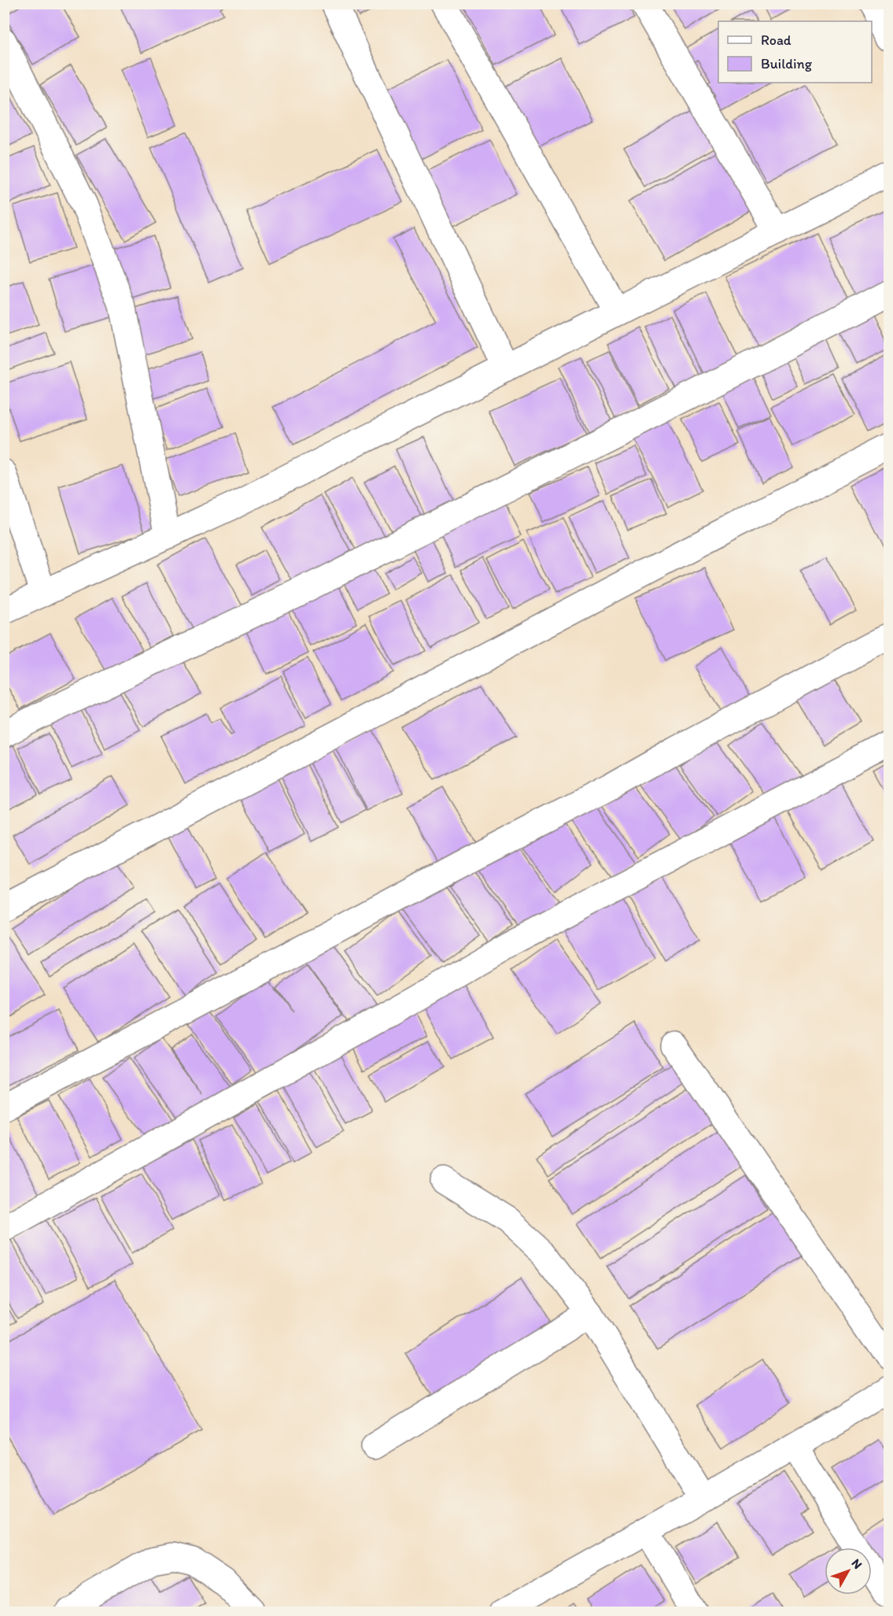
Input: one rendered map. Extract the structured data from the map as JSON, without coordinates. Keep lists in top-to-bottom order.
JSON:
{
  "legend": ["Road", "Building"],
  "north": "top right"
}
